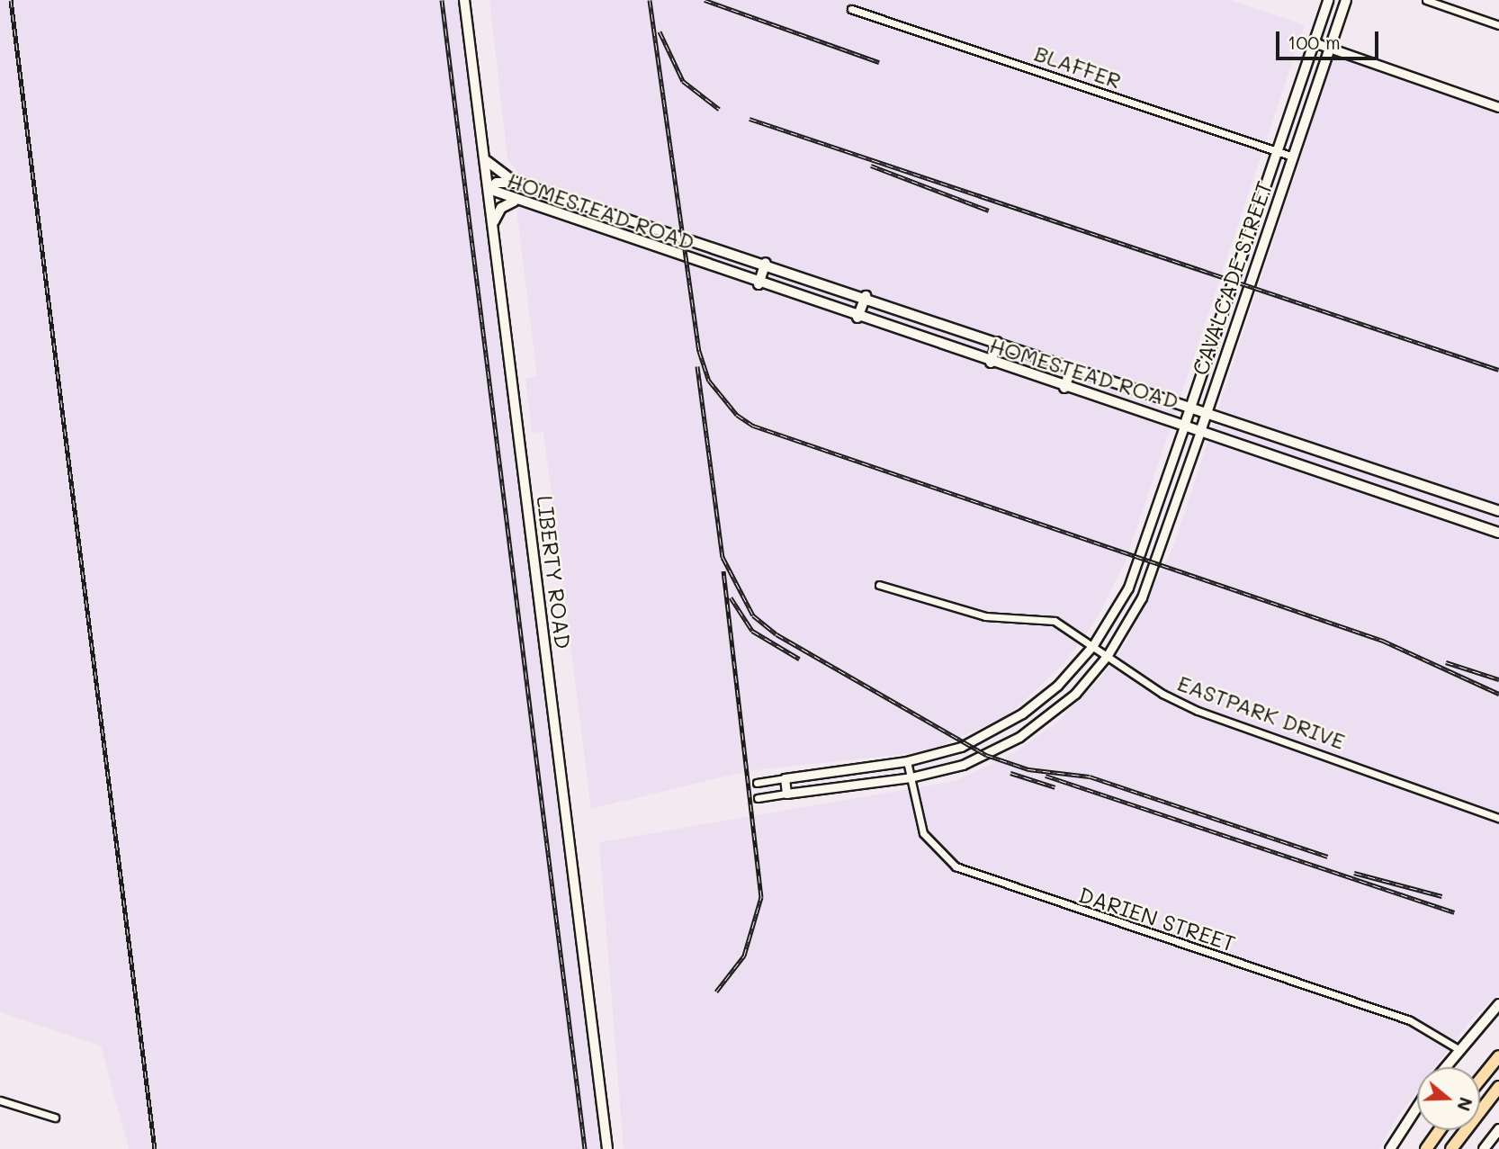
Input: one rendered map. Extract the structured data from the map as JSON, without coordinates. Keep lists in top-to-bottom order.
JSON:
{
  "streets": {
    "main road": ["HOMESTEAD ROAD", "CAVALCADE STREET", "LIBERTY ROAD"],
    "street": ["BLAFFER", "EASTPARK DRIVE", "DARIEN STREET"]
  },
  "crossings": [
    ["BLAFFER", "CAVALCADE STREET"],
    ["HOMESTEAD ROAD", "CAVALCADE STREET"],
    ["HOMESTEAD ROAD", "LIBERTY ROAD"],
    ["CAVALCADE STREET", "EASTPARK DRIVE"],
    ["CAVALCADE STREET", "DARIEN STREET"]
  ],
  "scale_bar": "100 m",
  "north": "right"
}
